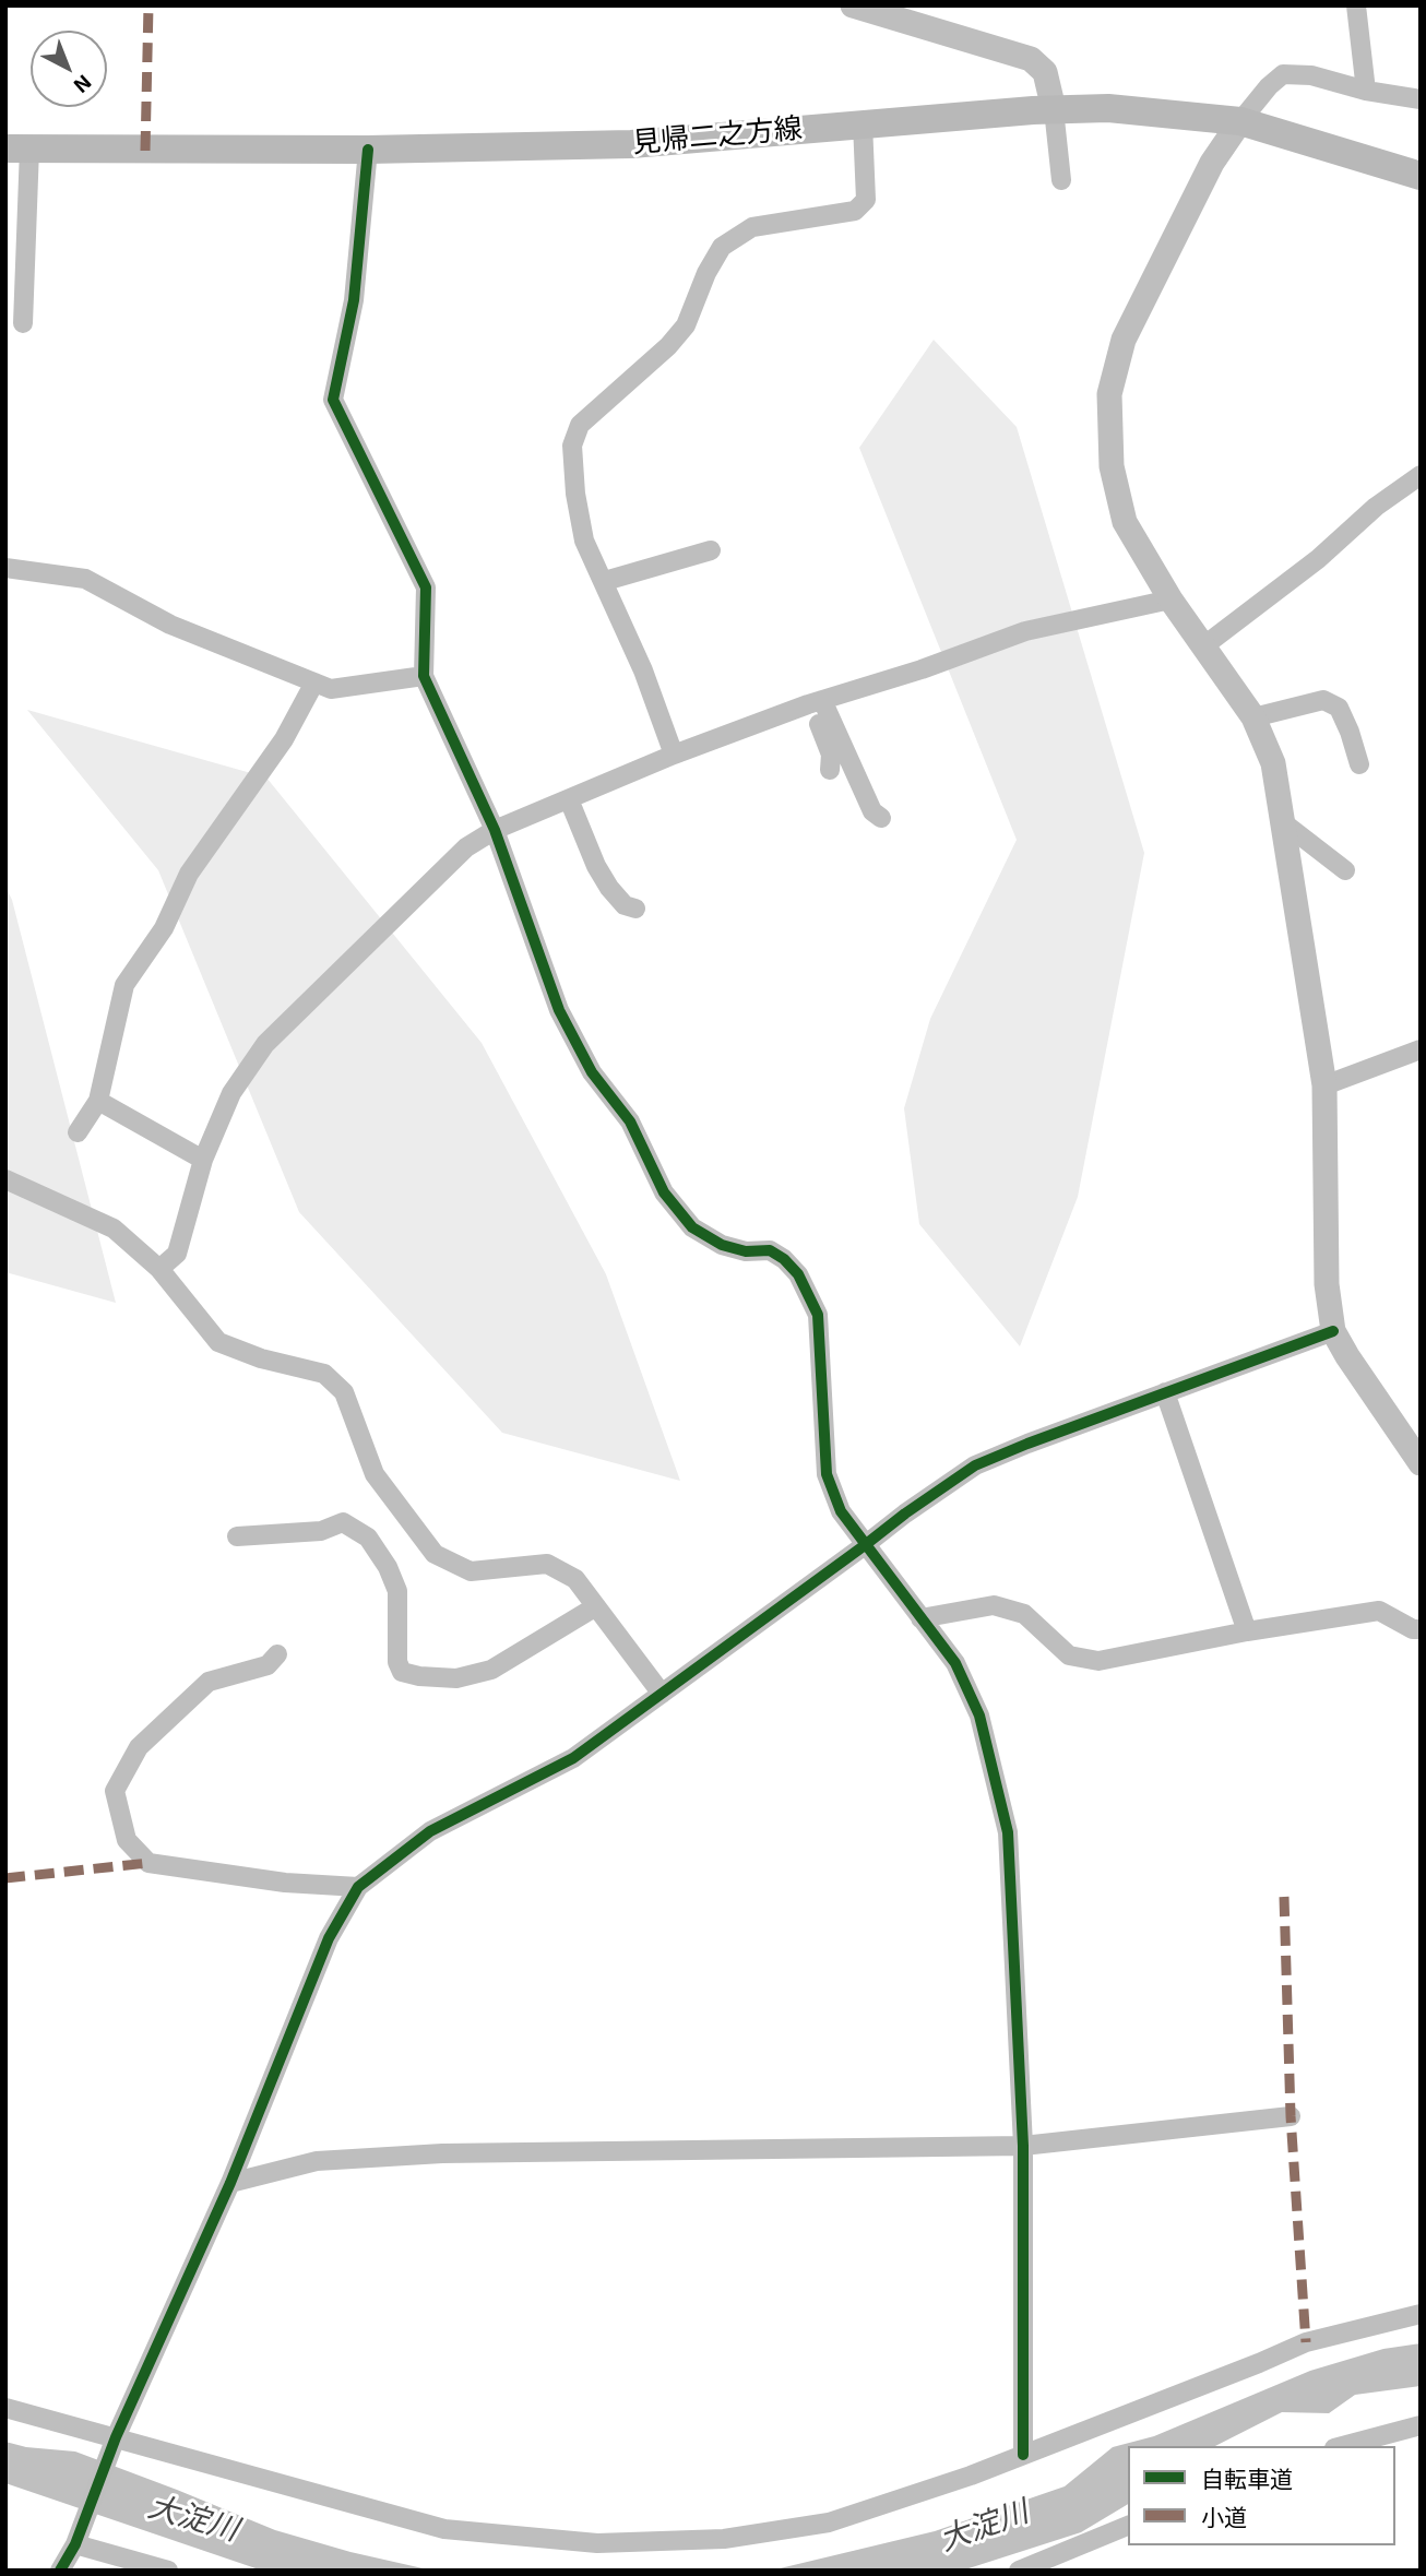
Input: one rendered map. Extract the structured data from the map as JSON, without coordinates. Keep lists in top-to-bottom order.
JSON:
{
  "streets": {
    "main road": ["見帰二之方線"]
  },
  "water": ["大淀川"],
  "legend": ["自転車道", "小道"],
  "north": "bottom right"
}
